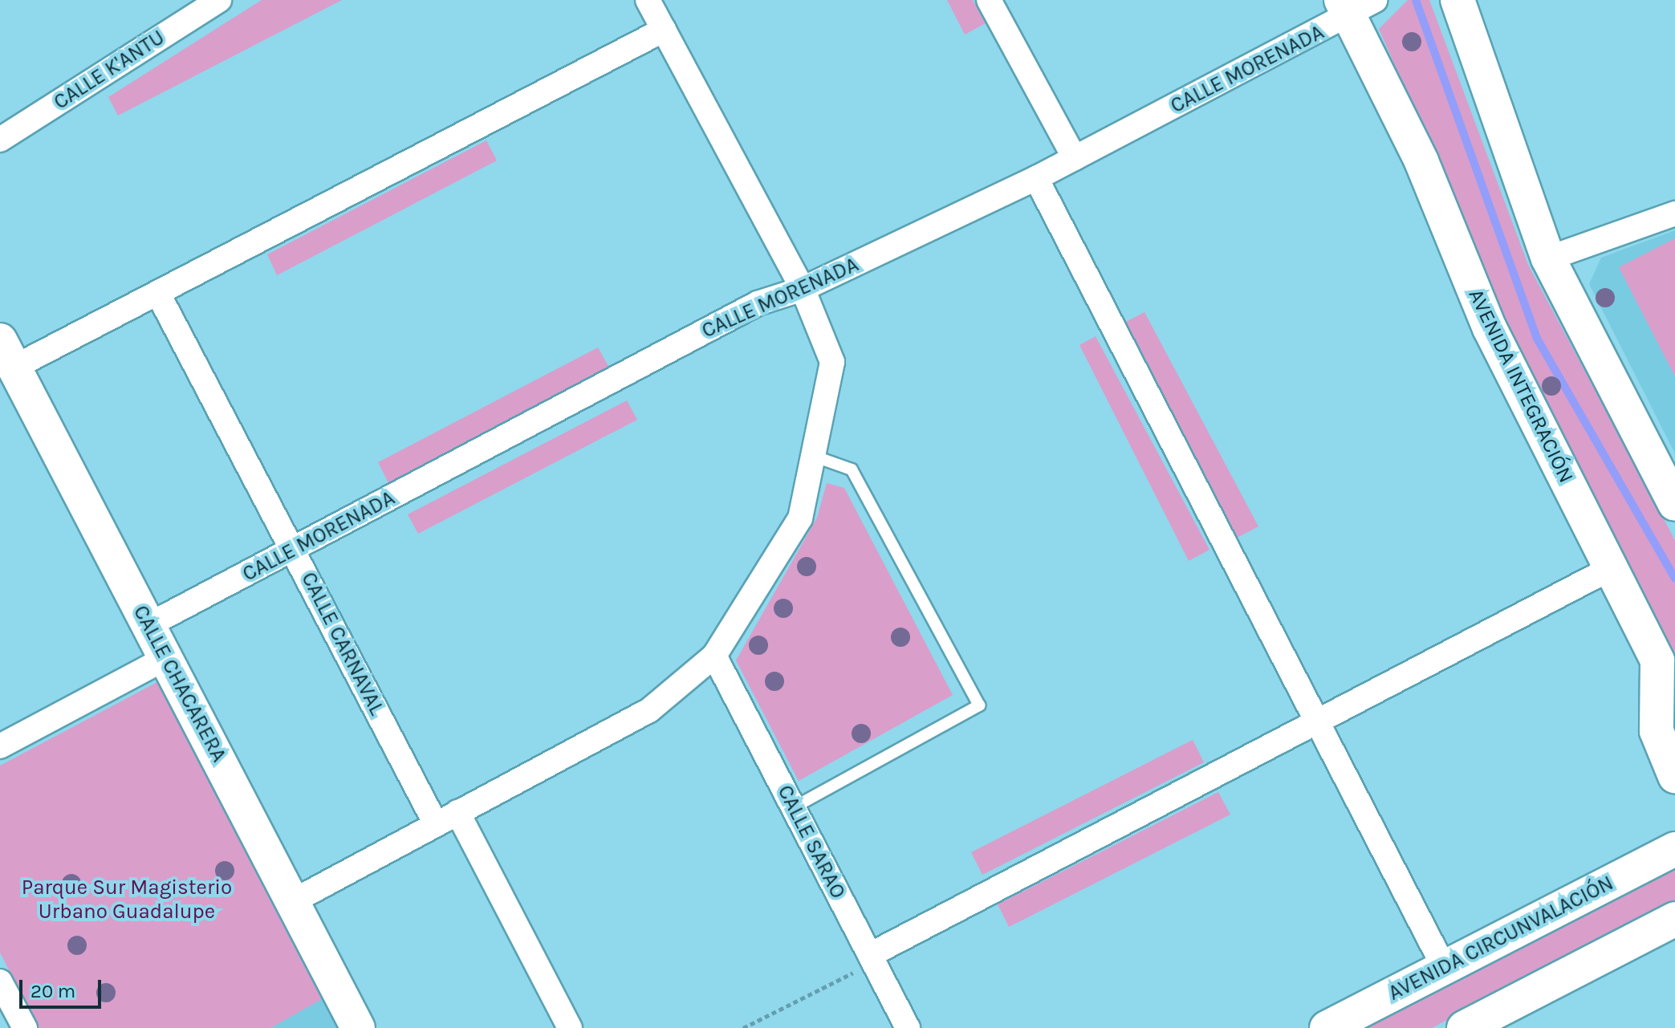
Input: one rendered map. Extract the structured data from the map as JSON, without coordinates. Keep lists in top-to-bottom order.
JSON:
{
  "streets": {
    "street": [
      "CALLE MORENADA",
      "CALLE K'ANTU",
      "AVENIDA INTEGRACIÓN",
      "CALLE CARNAVAL",
      "CALLE CHACARERA",
      "CALLE SARAO",
      "AVENIDA CIRCUNVALACIÓN"
    ]
  },
  "crossings": [
    ["CALLE MORENADA", "AVENIDA INTEGRACIÓN"],
    ["CALLE MORENADA", "CALLE CARNAVAL"],
    ["CALLE MORENADA", "CALLE CHACARERA"]
  ],
  "parks": ["Parque Sur Magisterio Urbano Guadalupe"],
  "scale_bar": "20 m"
}
